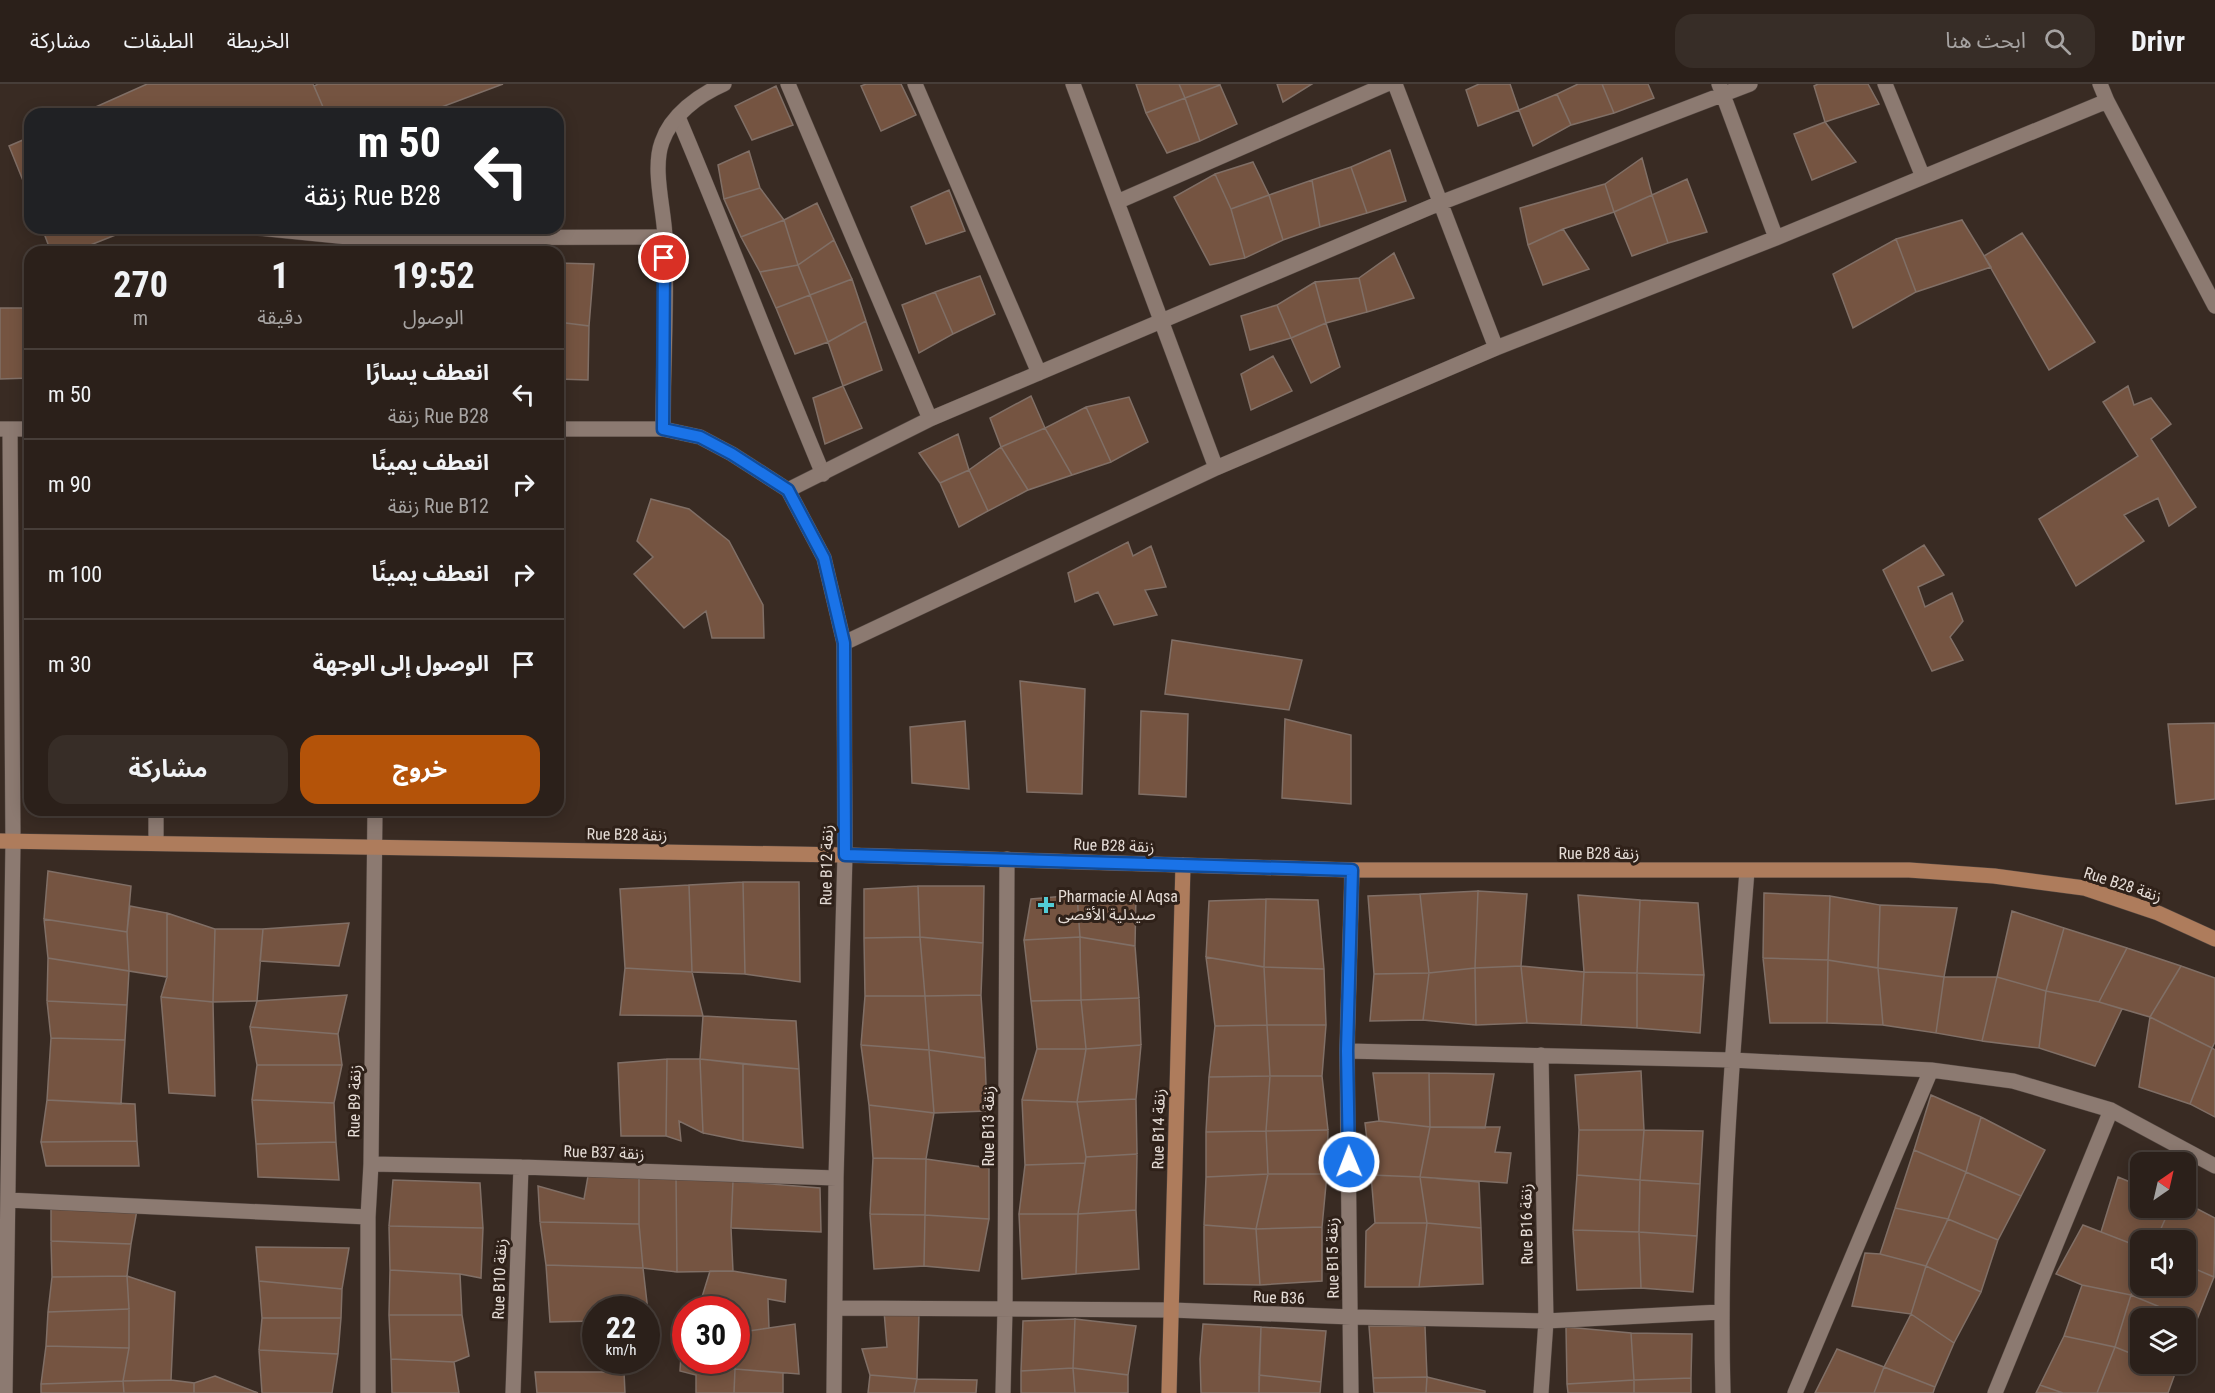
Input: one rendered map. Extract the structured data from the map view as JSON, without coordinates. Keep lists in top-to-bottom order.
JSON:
{
  "streets": {
    "street": [
      "Rue B28 زنقة",
      "Rue B12 زنقة",
      "Rue B9 زنقة",
      "Rue B13 زنقة",
      "Rue B14 زنقة",
      "Rue B37 زنقة",
      "Rue B16 زنقة",
      "Rue B15 زنقة",
      "Rue B10 زنقة",
      "Rue B36"
    ]
  },
  "crossings": [
    ["Rue B28 زنقة", "Rue B12 زنقة"],
    ["Rue B28 زنقة", "Rue B9 زنقة"],
    ["Rue B28 زنقة", "Rue B13 زنقة"],
    ["Rue B28 زنقة", "Rue B14 زنقة"],
    ["Rue B28 زنقة", "Rue B15 زنقة"],
    ["Rue B12 زنقة", "Rue B37 زنقة"],
    ["Rue B12 زنقة", "Rue B36"],
    ["Rue B9 زنقة", "Rue B37 زنقة"],
    ["Rue B13 زنقة", "Rue B36"],
    ["Rue B14 زنقة", "Rue B36"],
    ["Rue B37 زنقة", "Rue B10 زنقة"],
    ["Rue B16 زنقة", "Rue B36"],
    ["Rue B15 زنقة", "Rue B36"]
  ],
  "places": {
    "health": ["Pharmacie Al Aqsa صيدلية الأقصى"]
  },
  "north": "top right",
  "page": {
    "header": "Drivr",
    "search": "ابحث هنا",
    "nav": ["الخريطة", "الطبقات", "مشاركة"],
    "turn": ["50 m", "Rue B28 زنقة"],
    "eta": [
      "19:52",
      "الوصول",
      "1",
      "دقيقة",
      "270",
      "m"
    ],
    "list": [
      {
        "name": "انعطف يسارًا",
        "note": "Rue B28 زنقة",
        "value": "50 m"
      },
      {
        "name": "انعطف يمينًا",
        "note": "Rue B12 زنقة",
        "value": "90 m"
      },
      {
        "name": "انعطف يمينًا",
        "value": "100 m"
      },
      {
        "name": "الوصول إلى الوجهة",
        "value": "30 m"
      }
    ],
    "buttons": ["خروج", "مشاركة"],
    "speed": "22 km/h",
    "limit": "30"
  }
}
